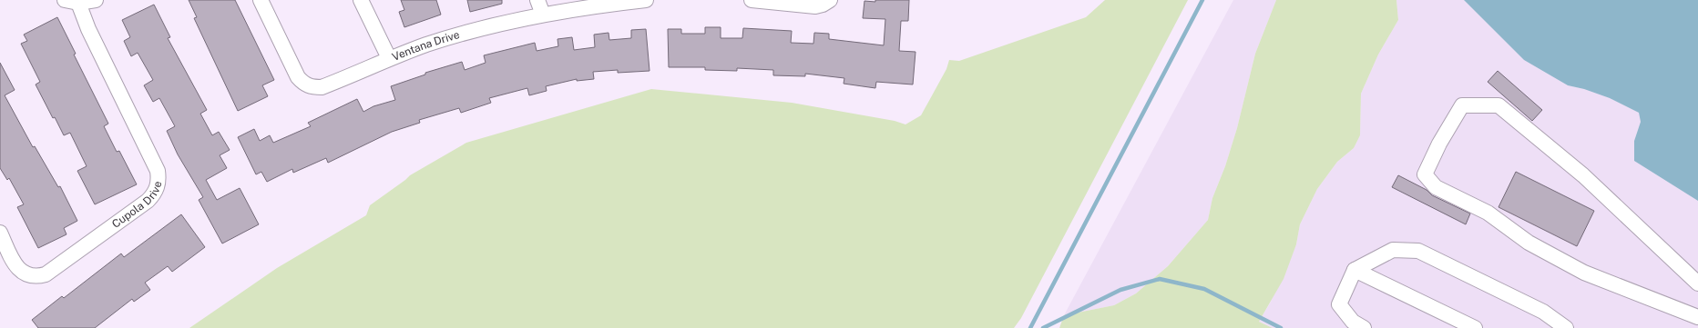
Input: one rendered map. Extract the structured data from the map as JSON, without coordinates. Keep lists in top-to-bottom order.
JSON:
{
  "streets": {
    "street": ["Ventana Drive", "Cupola Drive"]
  }
}
